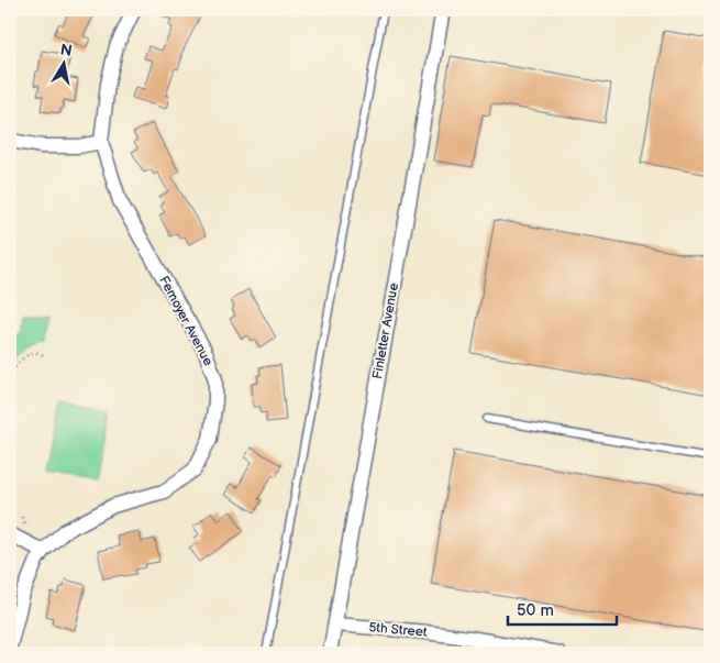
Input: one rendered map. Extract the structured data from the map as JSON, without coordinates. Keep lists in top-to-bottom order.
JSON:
{
  "streets": {
    "street": ["Femoyer Avenue", "Finletter Avenue", "5th Street"]
  },
  "crossings": [
    ["Finletter Avenue", "5th Street"]
  ],
  "scale_bar": "50 m",
  "north": "top"
}
